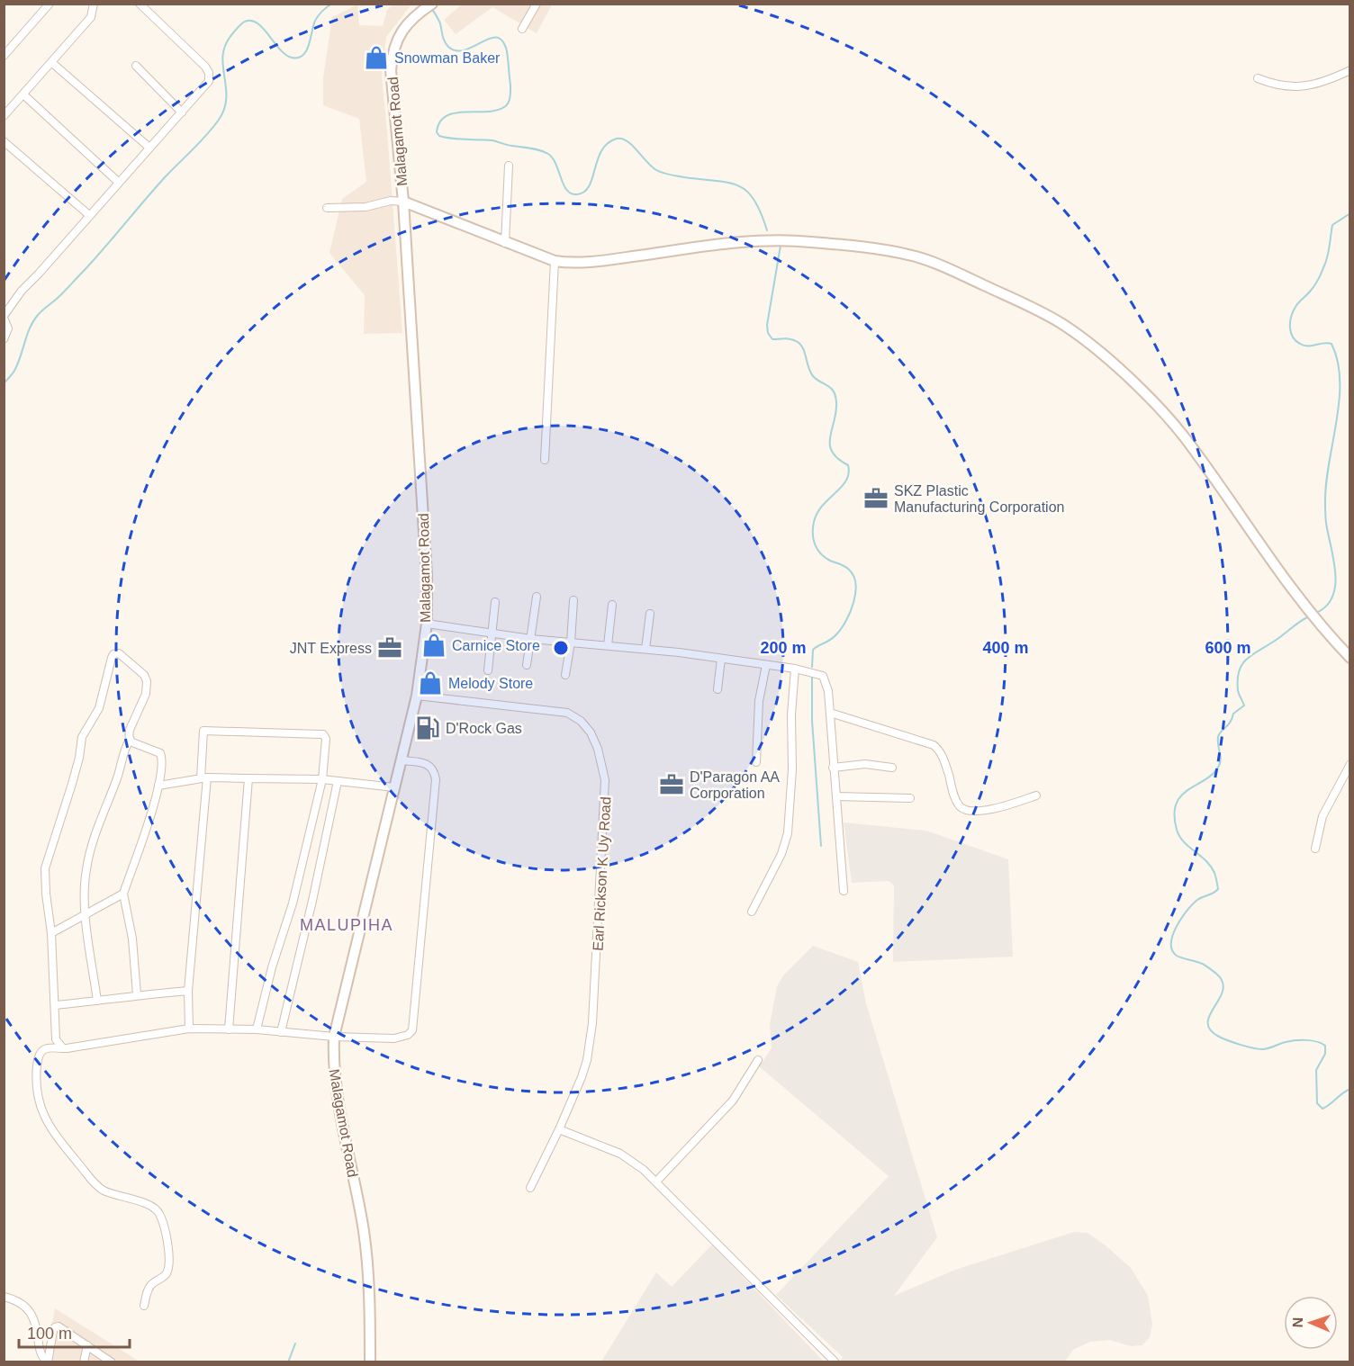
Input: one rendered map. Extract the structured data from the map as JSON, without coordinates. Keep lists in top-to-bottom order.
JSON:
{
  "streets": {
    "street": ["Malagamot Road", "Earl Rickson K Uy Road"]
  },
  "crossings": [
    ["Malagamot Road", "Earl Rickson K Uy Road"]
  ],
  "districts": ["MALUPIHA"],
  "places": {
    "shop": ["Snowman Baker", "Carnice Store", "Melody Store"],
    "office": ["SKZ Plastic Manufacturing Corporation", "JNT Express", "D'Paragon AA Corporation"],
    "fuel station": ["D'Rock Gas"]
  },
  "scale_bar": "100 m",
  "north": "left",
  "rings": ["200 m", "400 m", "600 m"]
}
